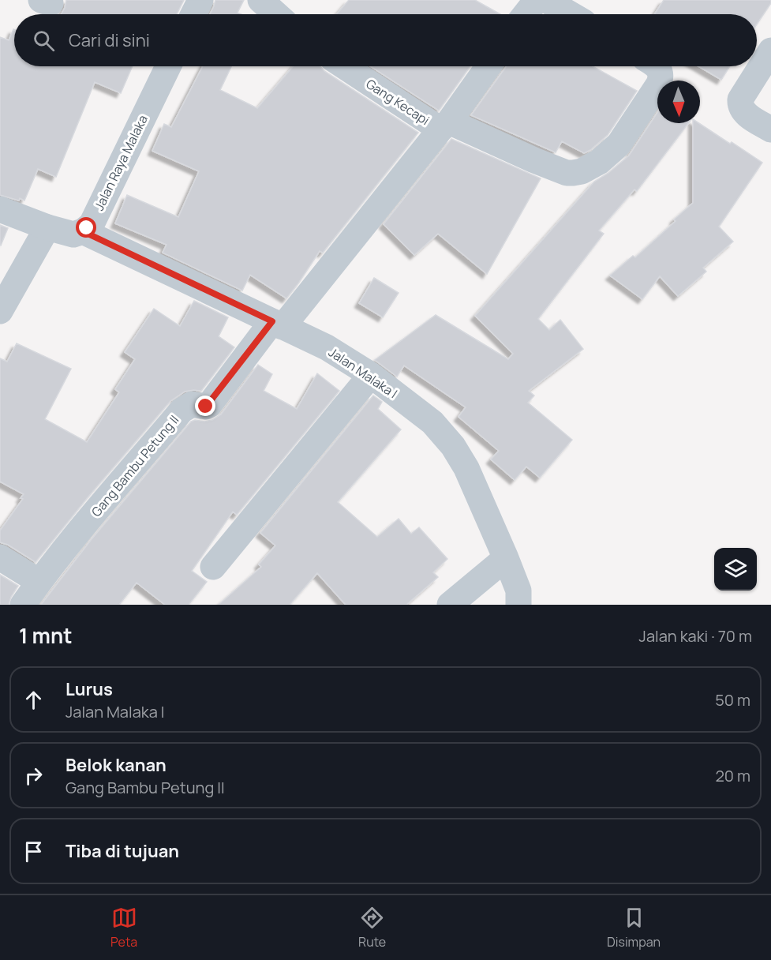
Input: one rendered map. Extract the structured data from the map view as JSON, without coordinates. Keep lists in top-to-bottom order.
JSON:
{
  "streets": {
    "street": [
      "Gang Kecapi",
      "Jalan Raya Malaka",
      "Jalan Malaka I",
      "Gang Bambu Petung II"
    ]
  },
  "crossings": [
    ["Jalan Raya Malaka", "Jalan Malaka I"],
    ["Jalan Malaka I", "Gang Bambu Petung II"]
  ],
  "north": "bottom",
  "page": {
    "search": "Cari di sini",
    "heading": ["1 mnt", "Jalan kaki · 70 m"],
    "list": [
      ["Lurus", "Jalan Malaka I", "50 m"],
      ["Belok kanan", "Gang Bambu Petung II", "20 m"],
      "Tiba di tujuan"
    ],
    "nav": ["Peta", "Rute", "Disimpan"]
  }
}
